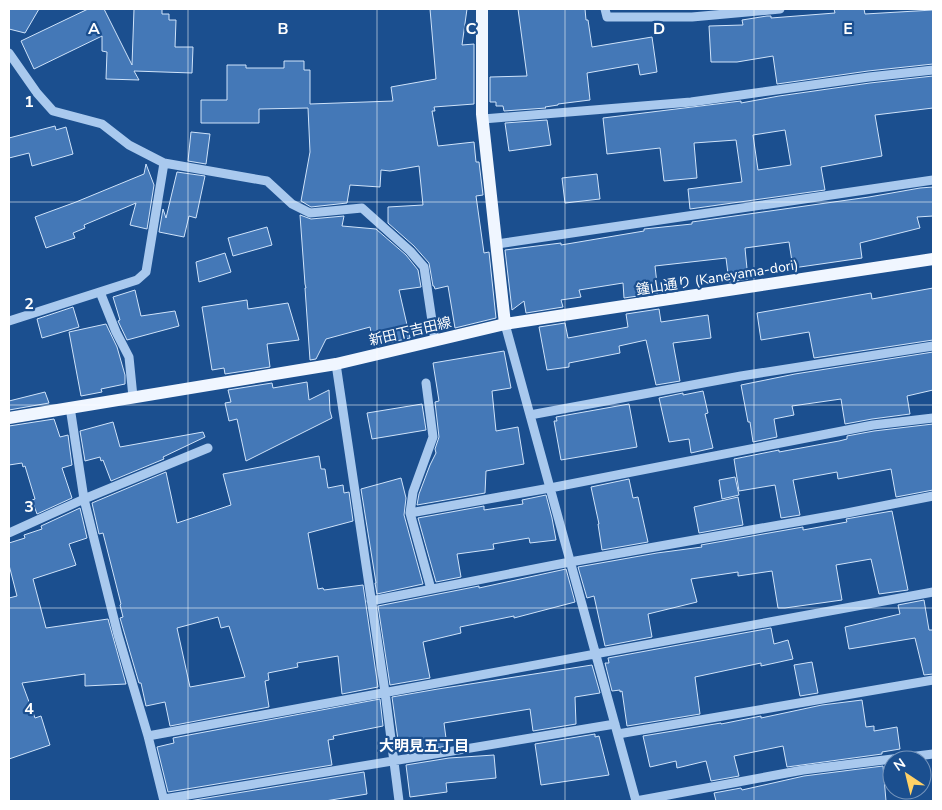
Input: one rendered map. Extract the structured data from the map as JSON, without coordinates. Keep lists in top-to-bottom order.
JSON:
{
  "streets": {
    "main road": ["鐘山通り (Kaneyama-dori)", "新田下吉田線"]
  },
  "crossings": [
    ["鐘山通り (Kaneyama-dori)", "新田下吉田線"]
  ],
  "districts": ["大明見五丁目"],
  "north": "top left",
  "grid": {
    "columns": [
      "A",
      "B",
      "C",
      "D",
      "E"
    ],
    "rows": [
      "1",
      "2",
      "3",
      "4"
    ]
  }
}
